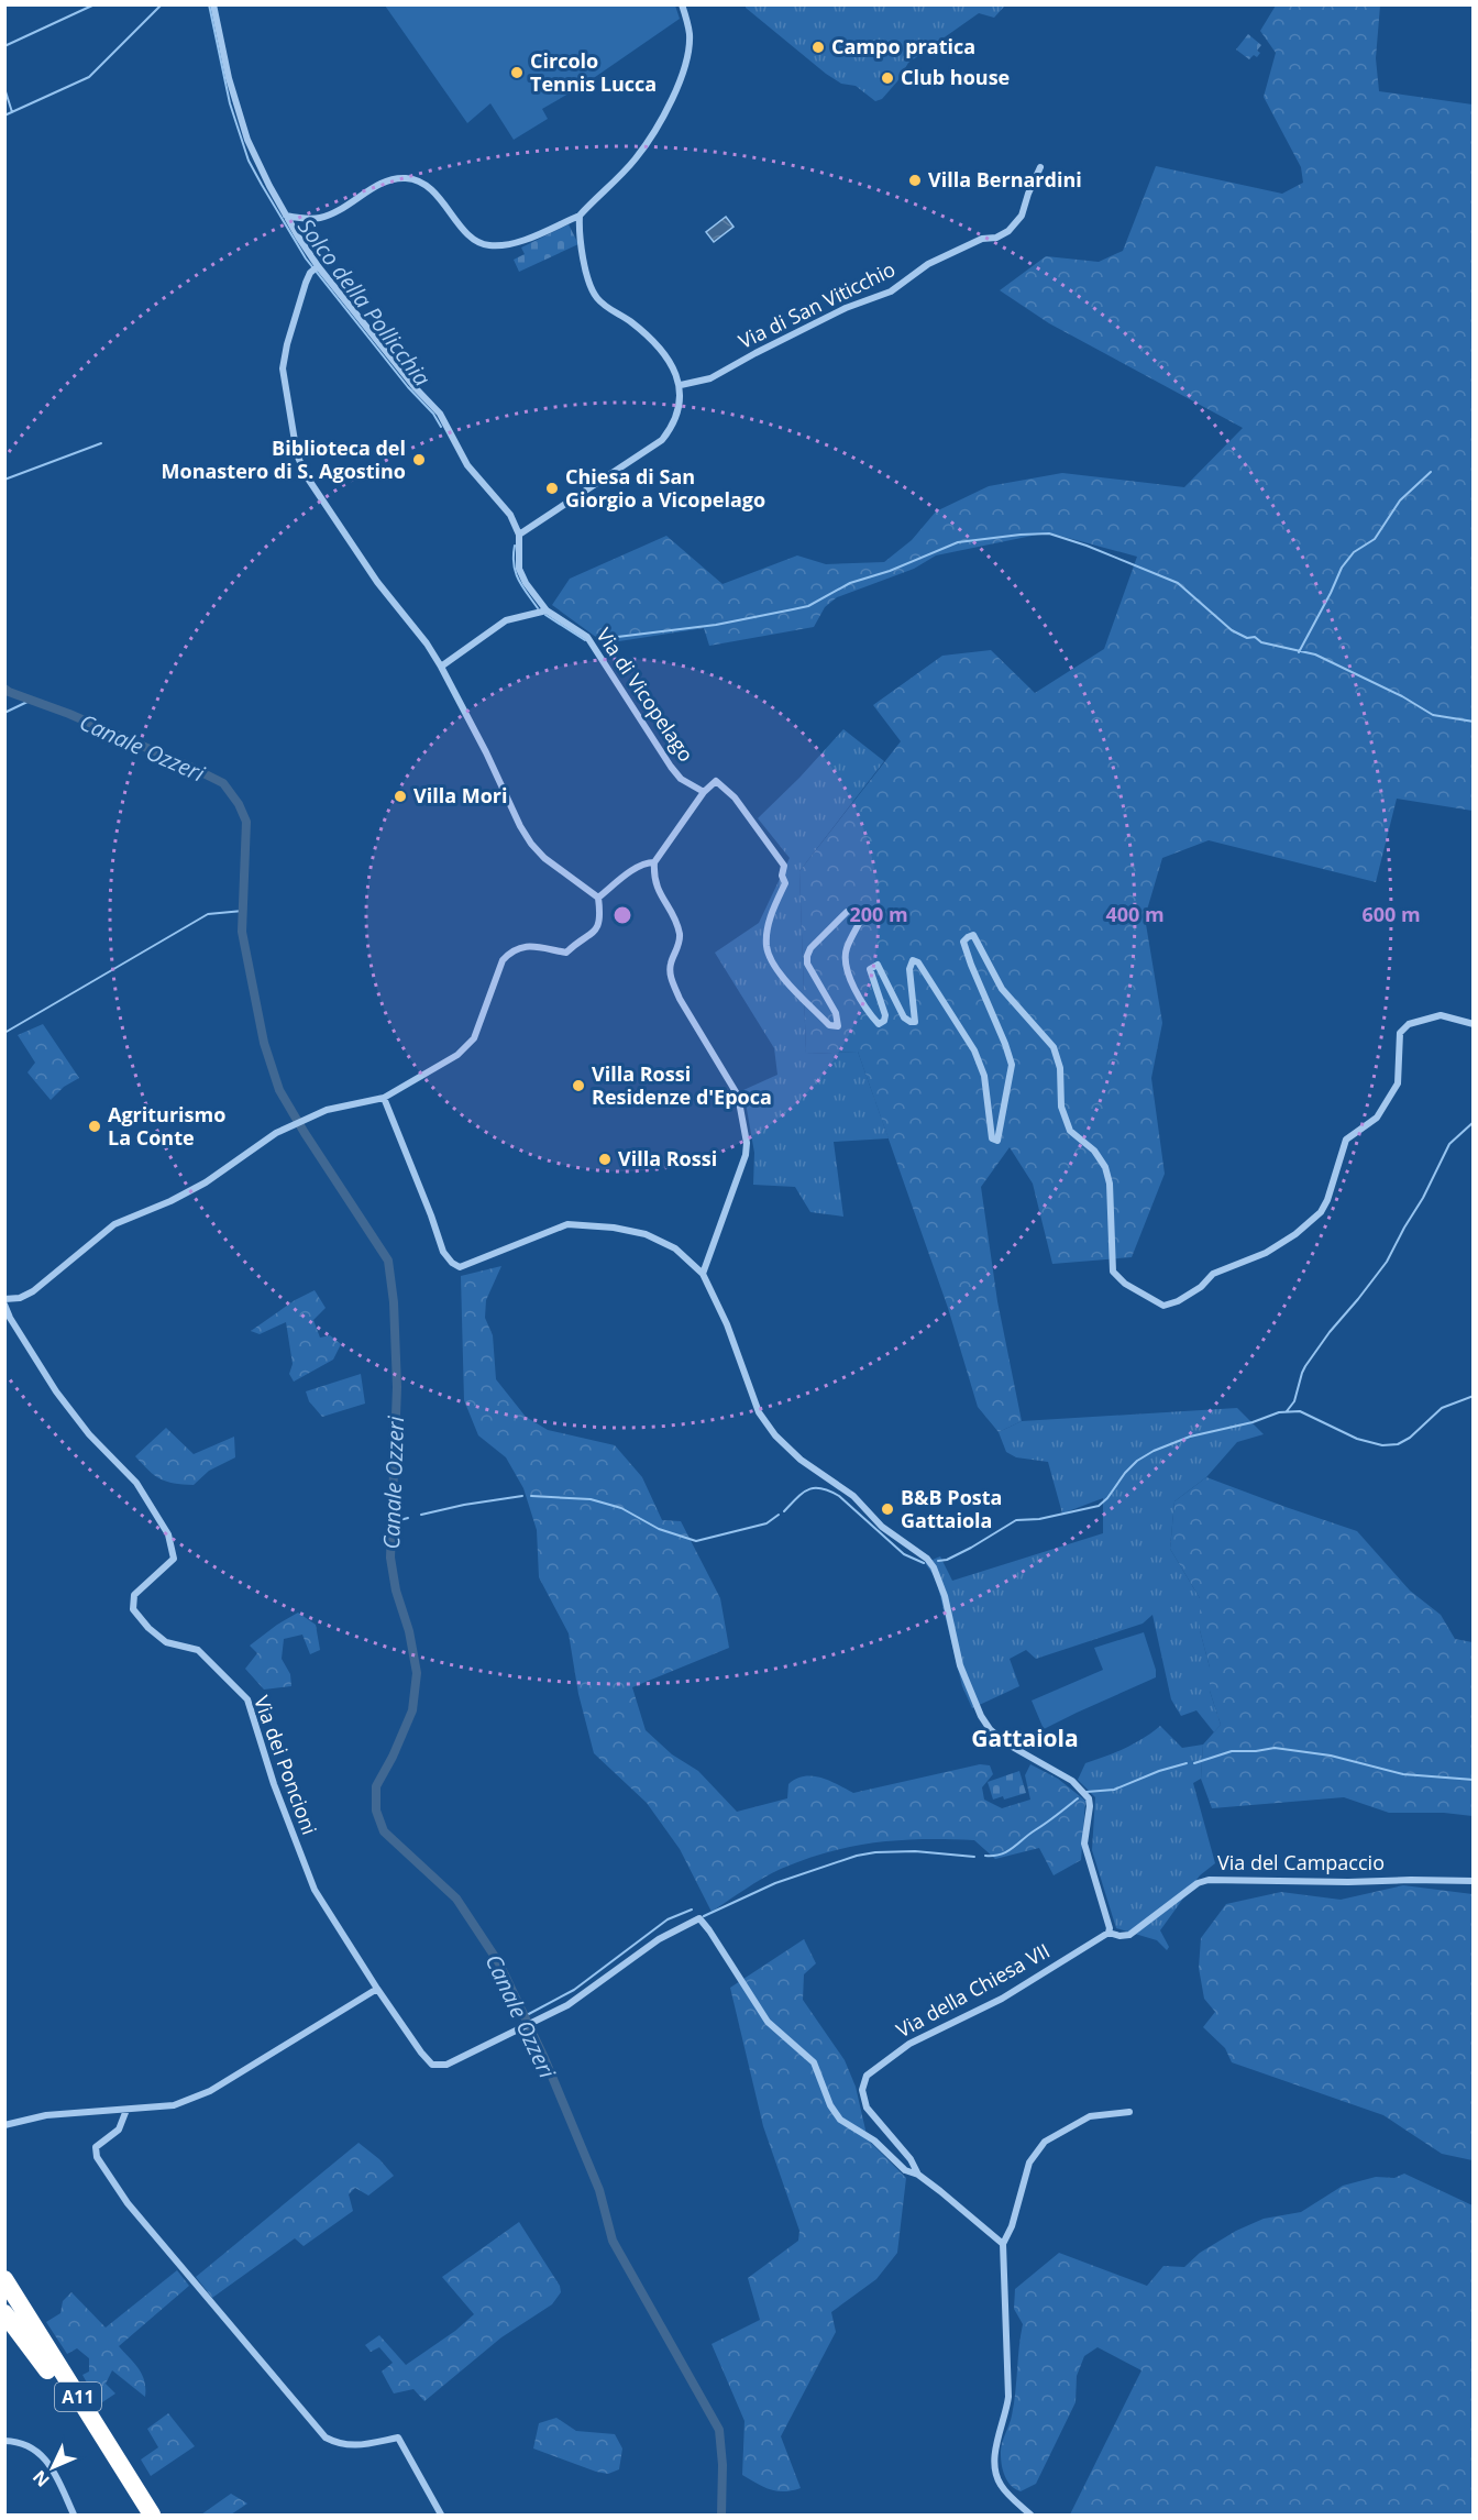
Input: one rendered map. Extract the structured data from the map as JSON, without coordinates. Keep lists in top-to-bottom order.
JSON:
{
  "streets": {
    "highway": ["A11"],
    "street": [
      "Via di San Viticchio",
      "Via di Vicopelago",
      "Via dei Poncioni",
      "Via del Campaccio",
      "Via della Chiesa VII"
    ]
  },
  "crossings": [
    ["Via del Campaccio", "Via della Chiesa VII"]
  ],
  "districts": ["Gattaiola"],
  "water": ["Solco della Pollicchia", "Canale Ozzeri"],
  "places": [
    "Campo pratica",
    "Circolo Tennis Lucca",
    "Club house",
    "Villa Bernardini",
    "Biblioteca del Monastero di S. Agostino",
    "Chiesa di San Giorgio a Vicopelago",
    "Villa Mori",
    "Villa Rossi Residenze d'Epoca",
    "Agriturismo La Conte",
    "Villa Rossi",
    "B&B Posta Gattaiola"
  ],
  "north": "bottom left",
  "rings": ["200 m", "400 m", "600 m"]
}
